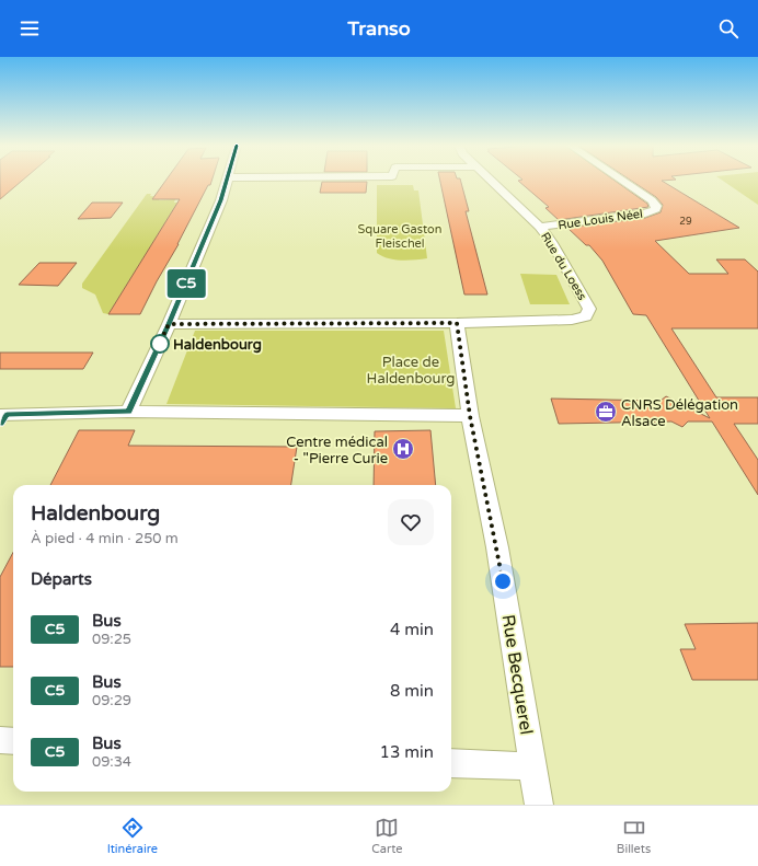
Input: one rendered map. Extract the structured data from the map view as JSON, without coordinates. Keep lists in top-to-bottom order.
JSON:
{
  "streets": {
    "street": ["Rue Louis Néel", "Rue du Loess", "Rue Becquerel"]
  },
  "crossings": [
    ["Rue Louis Néel", "Rue du Loess"]
  ],
  "parks": ["Square Gaston Fleischel", "Place de Haldenbourg"],
  "places": {
    "other": ["Haldenbourg"],
    "office": ["CNRS Délégation Alsace"],
    "hospital": ["Centre médical - \"Pierre Curie"]
  },
  "lines": ["bus line C5"],
  "house_numbers": ["29"],
  "page": {
    "header": "Transo",
    "on_map": "C5",
    "heading": [
      ["Haldenbourg", "À pied · 4 min · 250 m"],
      "Départs"
    ],
    "list": [
      {
        "mark": "C5",
        "name": "Bus",
        "note": "09:25",
        "value": "4 min"
      },
      {
        "mark": "C5",
        "name": "Bus",
        "note": "09:29",
        "value": "8 min"
      },
      {
        "mark": "C5",
        "name": "Bus",
        "note": "09:34",
        "value": "13 min"
      }
    ],
    "tabs": ["Itinéraire", "Carte", "Billets"]
  }
}
